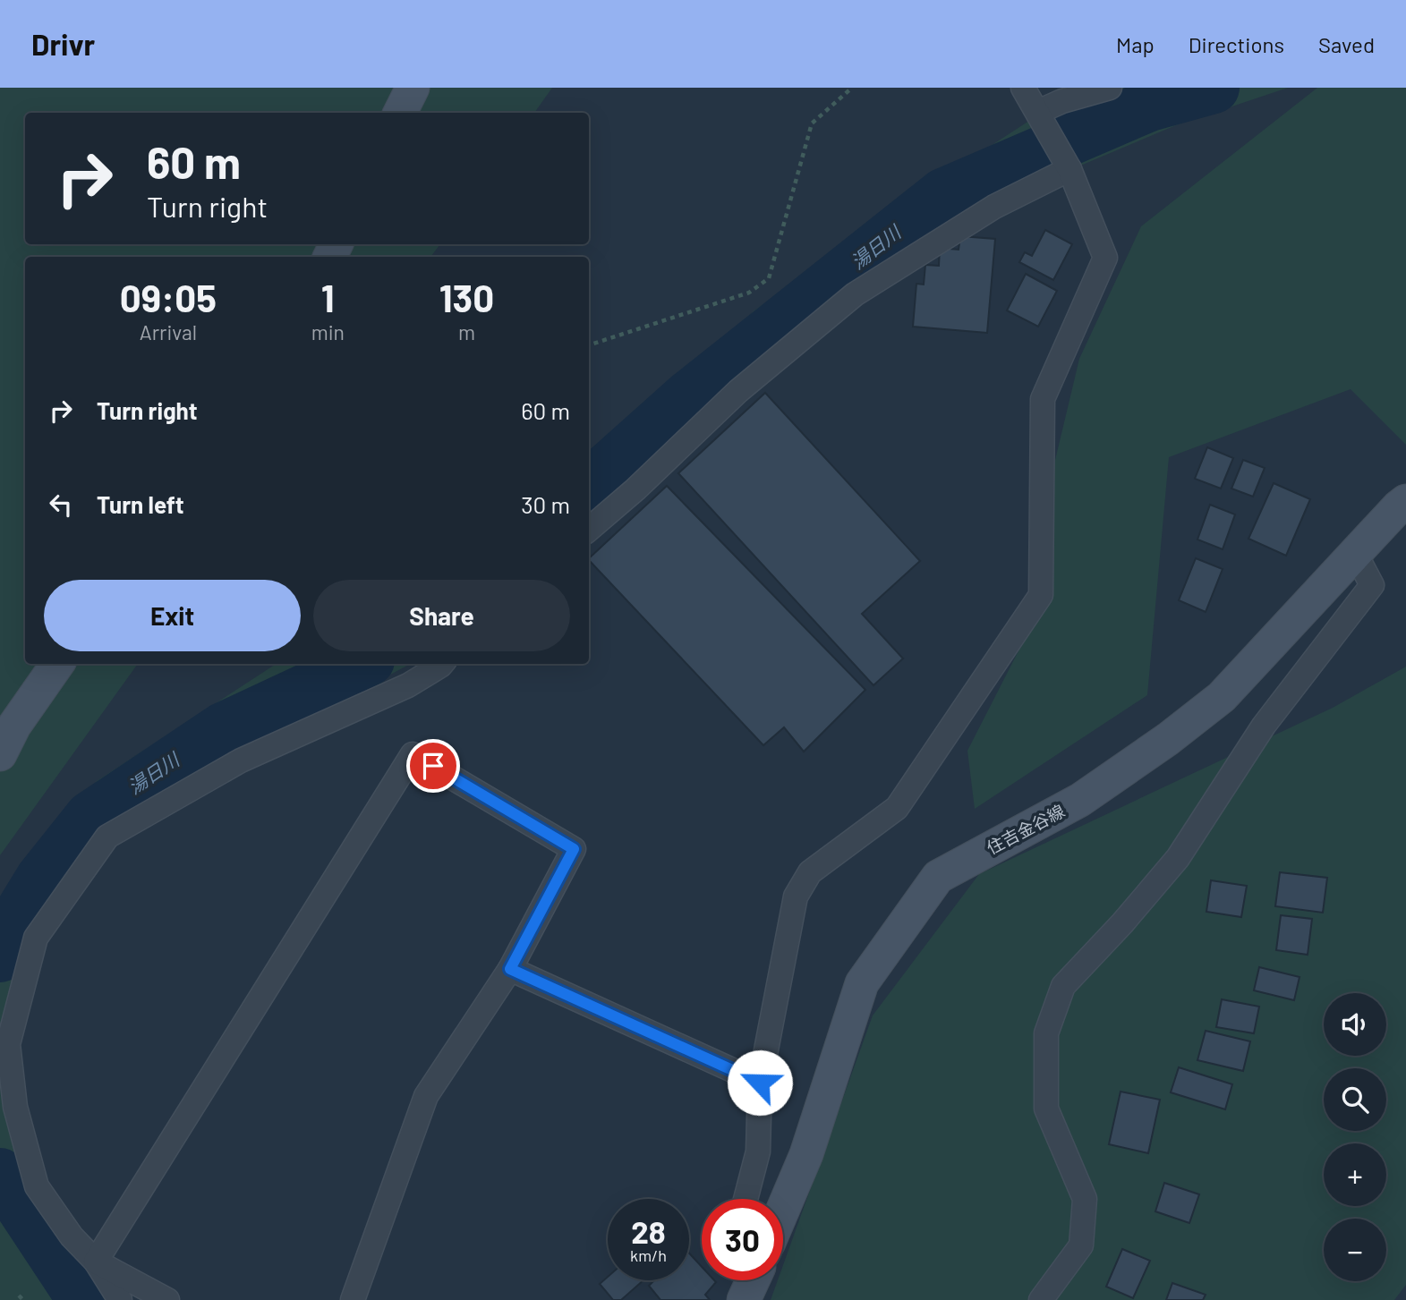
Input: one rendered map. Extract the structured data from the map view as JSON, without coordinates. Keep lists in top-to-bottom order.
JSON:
{
  "streets": {
    "main road": ["住吉金谷線"]
  },
  "water": ["湯日川"],
  "page": {
    "header": "Drivr",
    "nav": ["Map", "Directions", "Saved"],
    "turn": ["60 m", "Turn right"],
    "eta": [
      "09:05",
      "Arrival",
      "1",
      "min",
      "130",
      "m"
    ],
    "list": [
      {
        "name": "Turn right",
        "value": "60 m"
      },
      {
        "name": "Turn left",
        "value": "30 m"
      }
    ],
    "buttons": ["Exit", "Share"],
    "map_buttons": ["+", "−"],
    "speed": "28 km/h",
    "limit": "30"
  }
}
